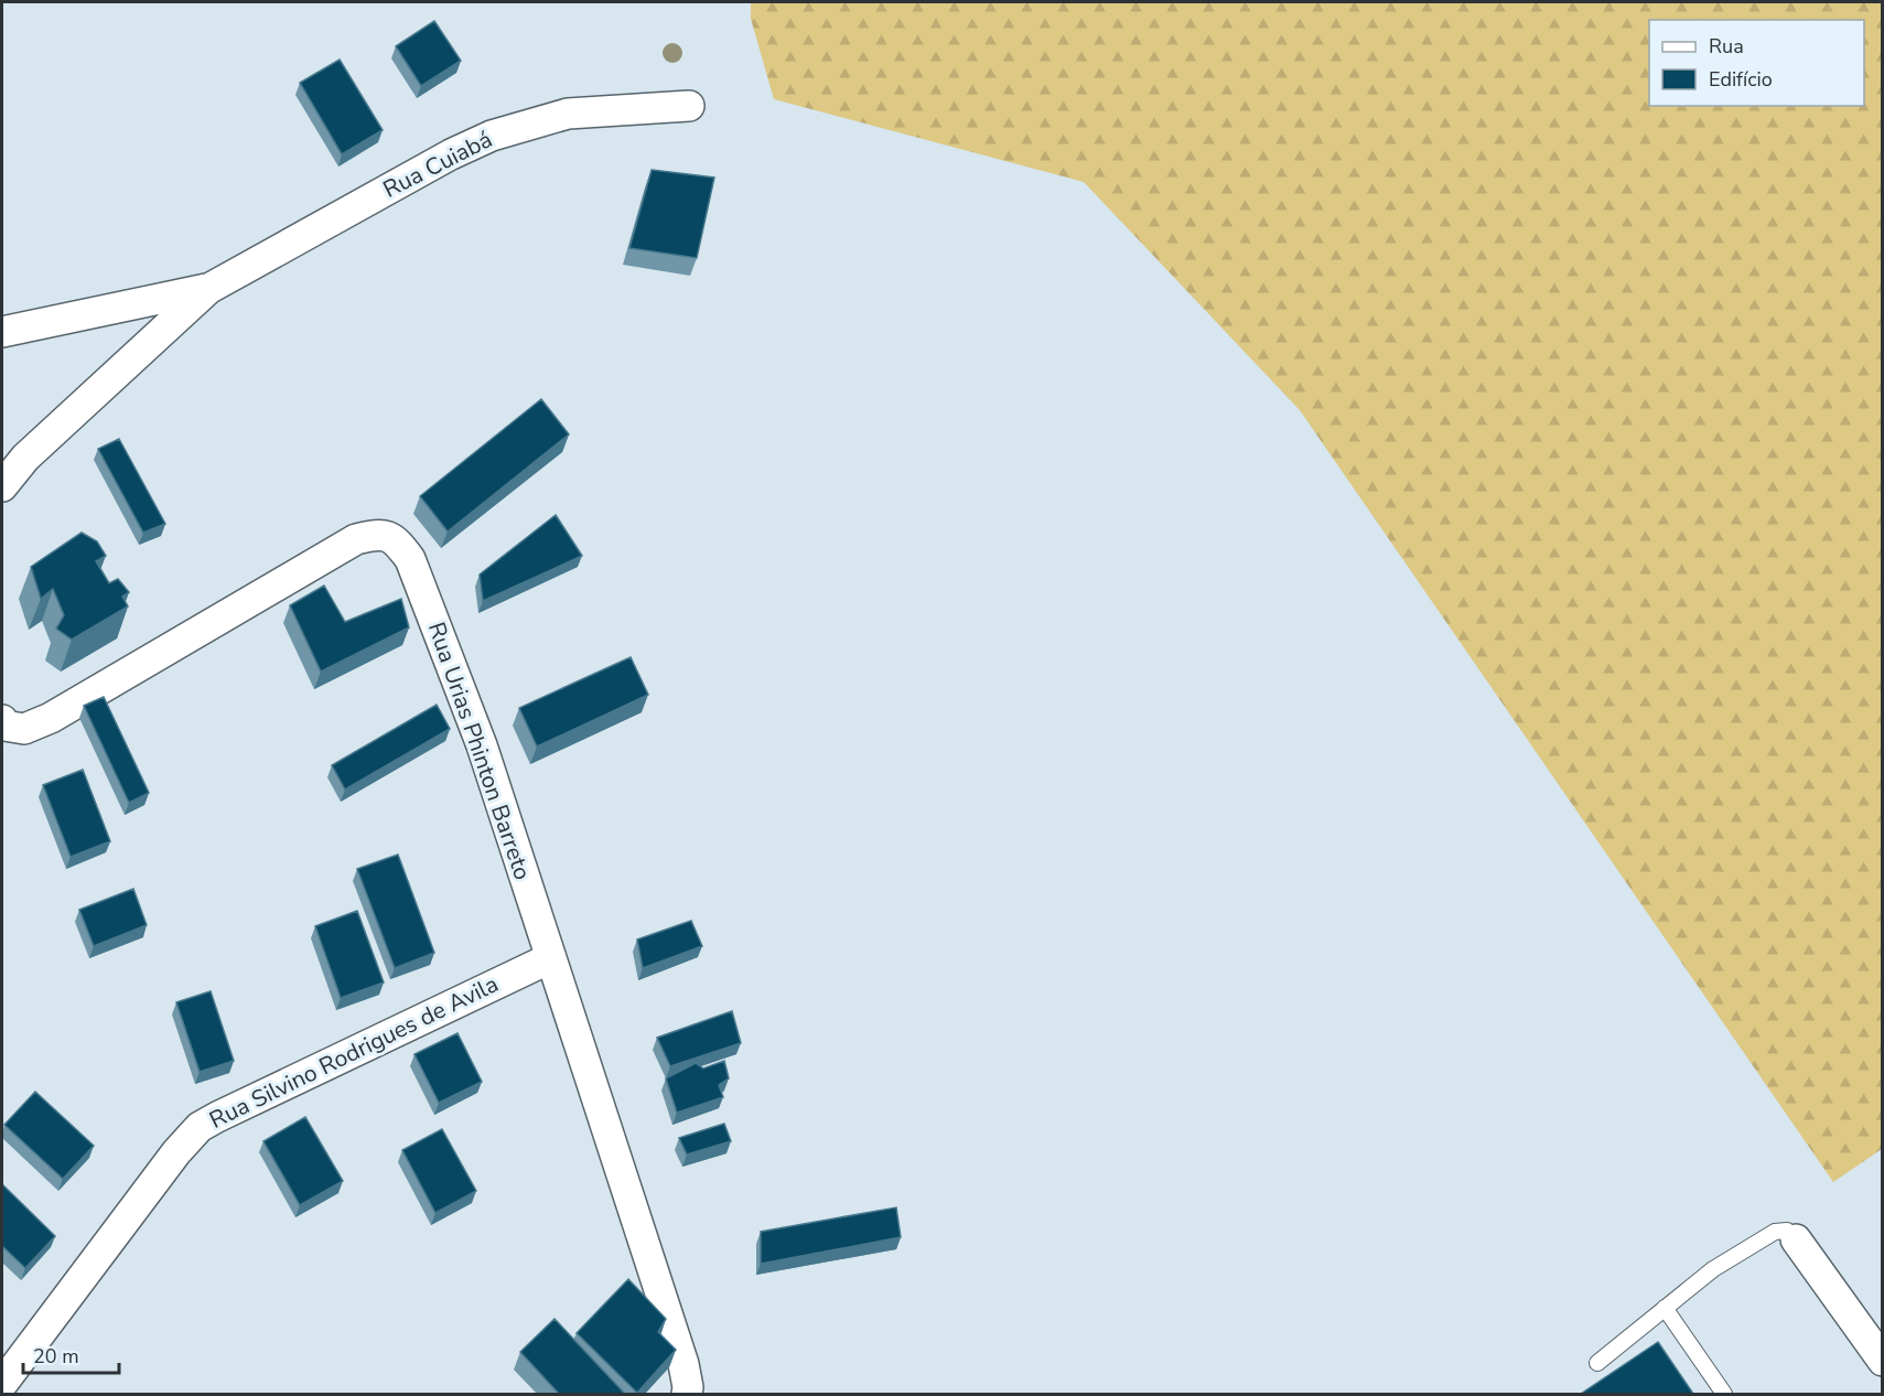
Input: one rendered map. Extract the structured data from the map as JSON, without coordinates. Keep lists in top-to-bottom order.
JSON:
{
  "streets": {
    "street": ["Rua Cuiabá", "Rua Urias Phinton Barreto", "Rua Silvino Rodrigues de Avila"]
  },
  "crossings": [
    ["Rua Urias Phinton Barreto", "Rua Silvino Rodrigues de Avila"]
  ],
  "legend": ["Rua", "Edifício"],
  "scale_bar": "20 m"
}
